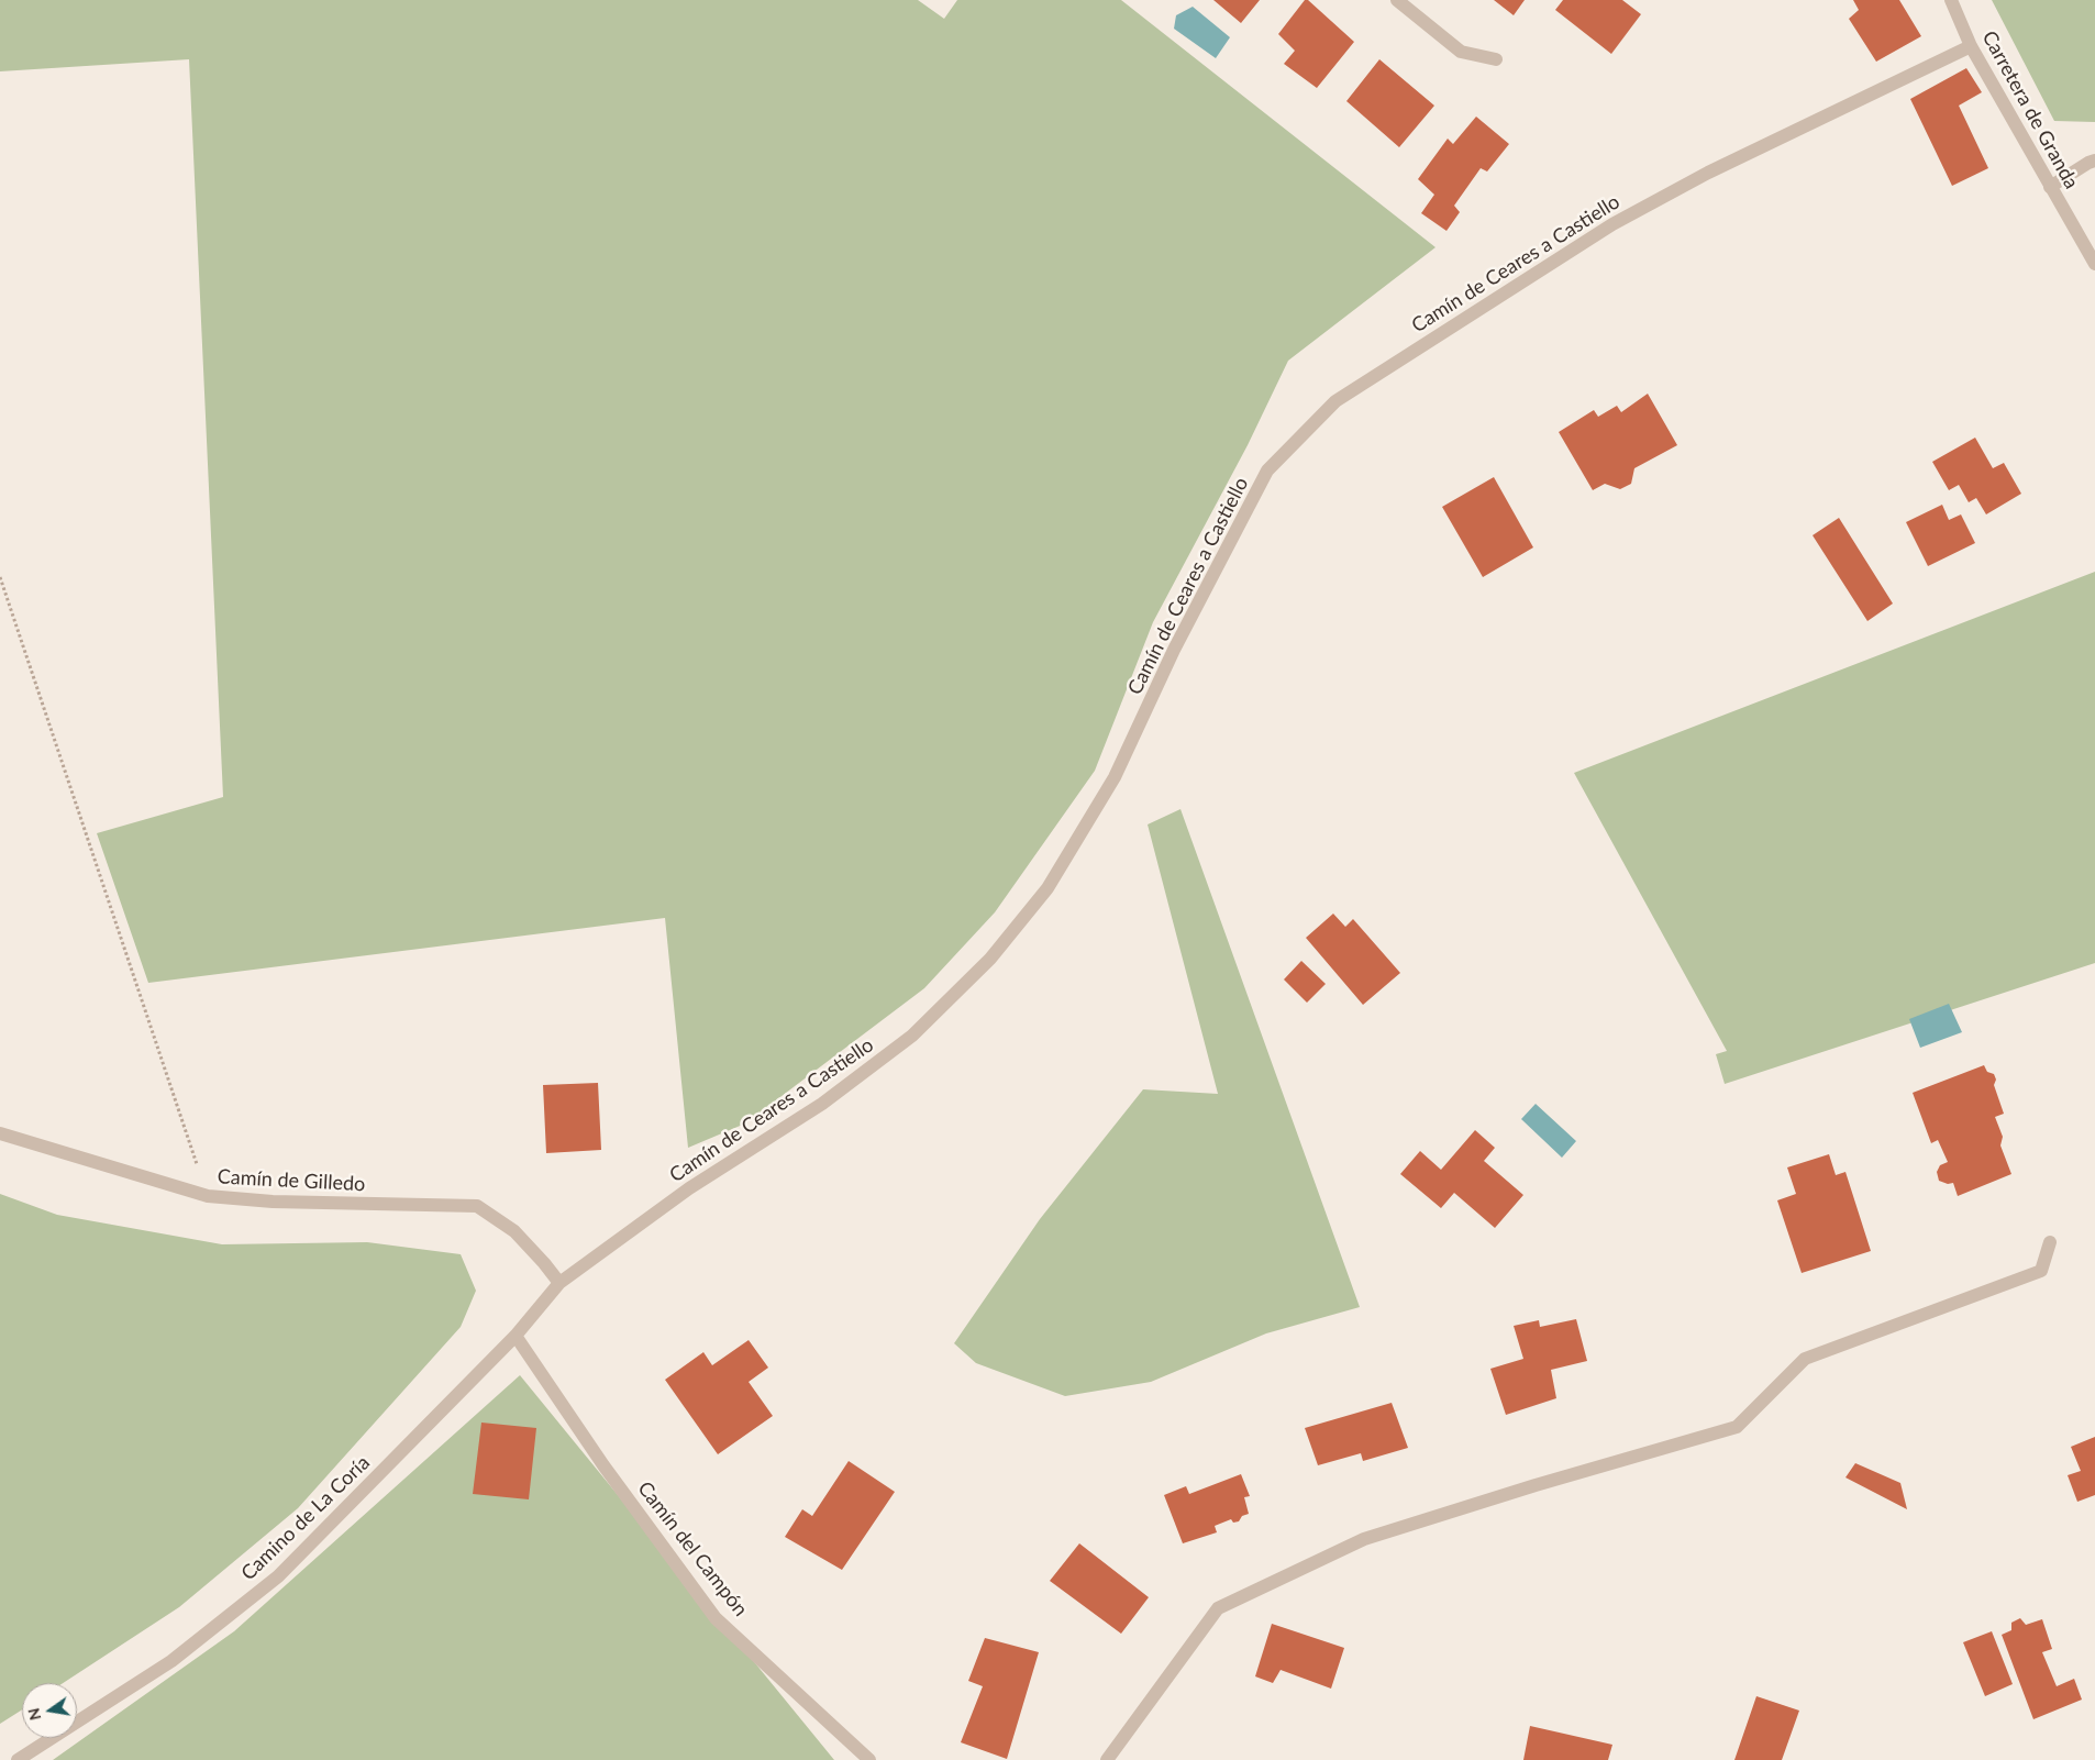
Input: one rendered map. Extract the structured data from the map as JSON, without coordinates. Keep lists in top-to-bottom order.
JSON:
{
  "streets": {
    "street": [
      "Carretera de Granda",
      "Camín de Ceares a Castiello",
      "Camín de Gilledo",
      "Camino de La Coría",
      "Camín del Campón"
    ]
  },
  "crossings": [
    ["Carretera de Granda", "Camín de Ceares a Castiello"],
    ["Camín de Ceares a Castiello", "Camín de Gilledo"],
    ["Camín de Ceares a Castiello", "Camino de La Coría"],
    ["Camín de Gilledo", "Camino de La Coría"],
    ["Camino de La Coría", "Camín del Campón"]
  ],
  "north": "left"
}
